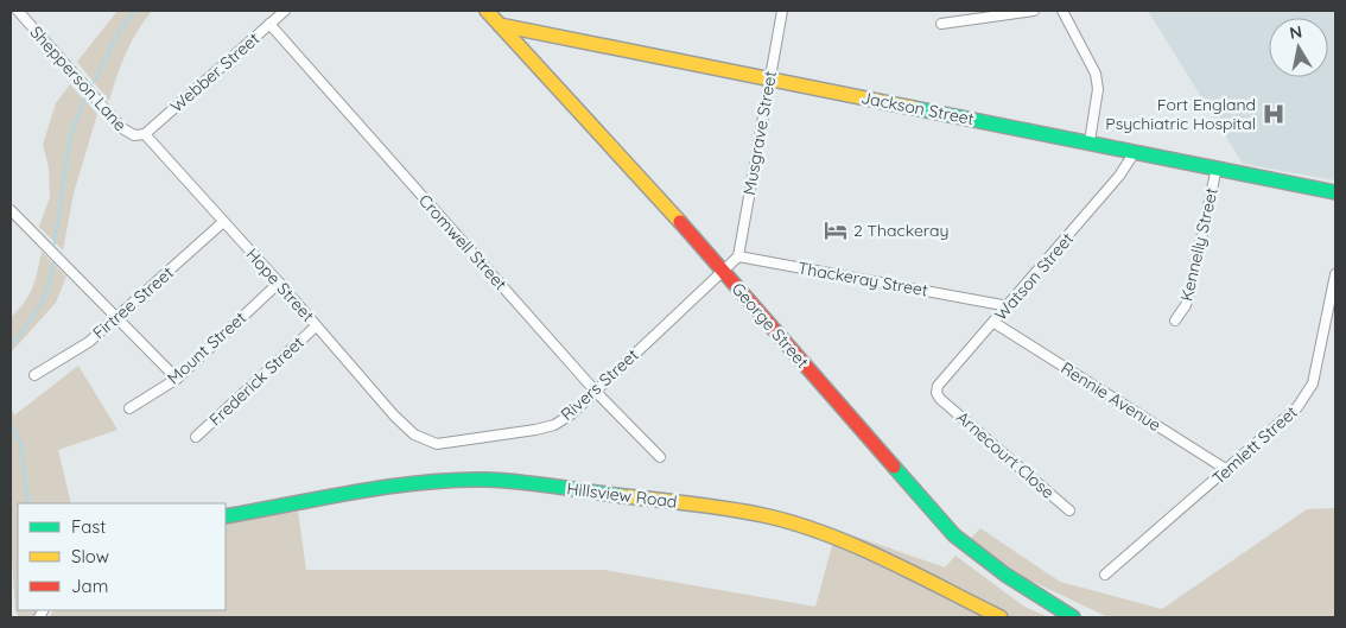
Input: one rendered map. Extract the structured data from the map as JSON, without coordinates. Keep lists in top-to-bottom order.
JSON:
{
  "streets": {
    "street": [
      "Webber Street",
      "Shepperson Lane",
      "Jackson Street",
      "Musgrave Street",
      "Cromwell Street",
      "Kennelly Street",
      "Watson Street",
      "Thackeray Street",
      "Hope Street",
      "Firtree Street",
      "George Street",
      "Mount Street",
      "Frederick Street",
      "Rivers Street",
      "Rennie Avenue",
      "Temlett Street",
      "Arnecourt Close",
      "Hillsview Road"
    ]
  },
  "crossings": [
    ["Webber Street", "Shepperson Lane"],
    ["Webber Street", "Cromwell Street"],
    ["Webber Street", "Hope Street"],
    ["Shepperson Lane", "Hope Street"],
    ["Jackson Street", "Musgrave Street"],
    ["Jackson Street", "Kennelly Street"],
    ["Jackson Street", "Watson Street"],
    ["Jackson Street", "George Street"],
    ["Musgrave Street", "Thackeray Street"],
    ["Cromwell Street", "Rivers Street"],
    ["Watson Street", "Thackeray Street"],
    ["Watson Street", "Rennie Avenue"],
    ["Watson Street", "Arnecourt Close"],
    ["Hope Street", "Firtree Street"],
    ["Hope Street", "Mount Street"],
    ["Hope Street", "Frederick Street"],
    ["Hope Street", "Rivers Street"],
    ["George Street", "Rivers Street"],
    ["Rennie Avenue", "Temlett Street"]
  ],
  "places": {
    "hospital": ["Fort England Psychiatric Hospital"],
    "hotel": ["2 Thackeray"]
  },
  "legend": ["Fast", "Slow", "Jam"],
  "north": "top"
}
